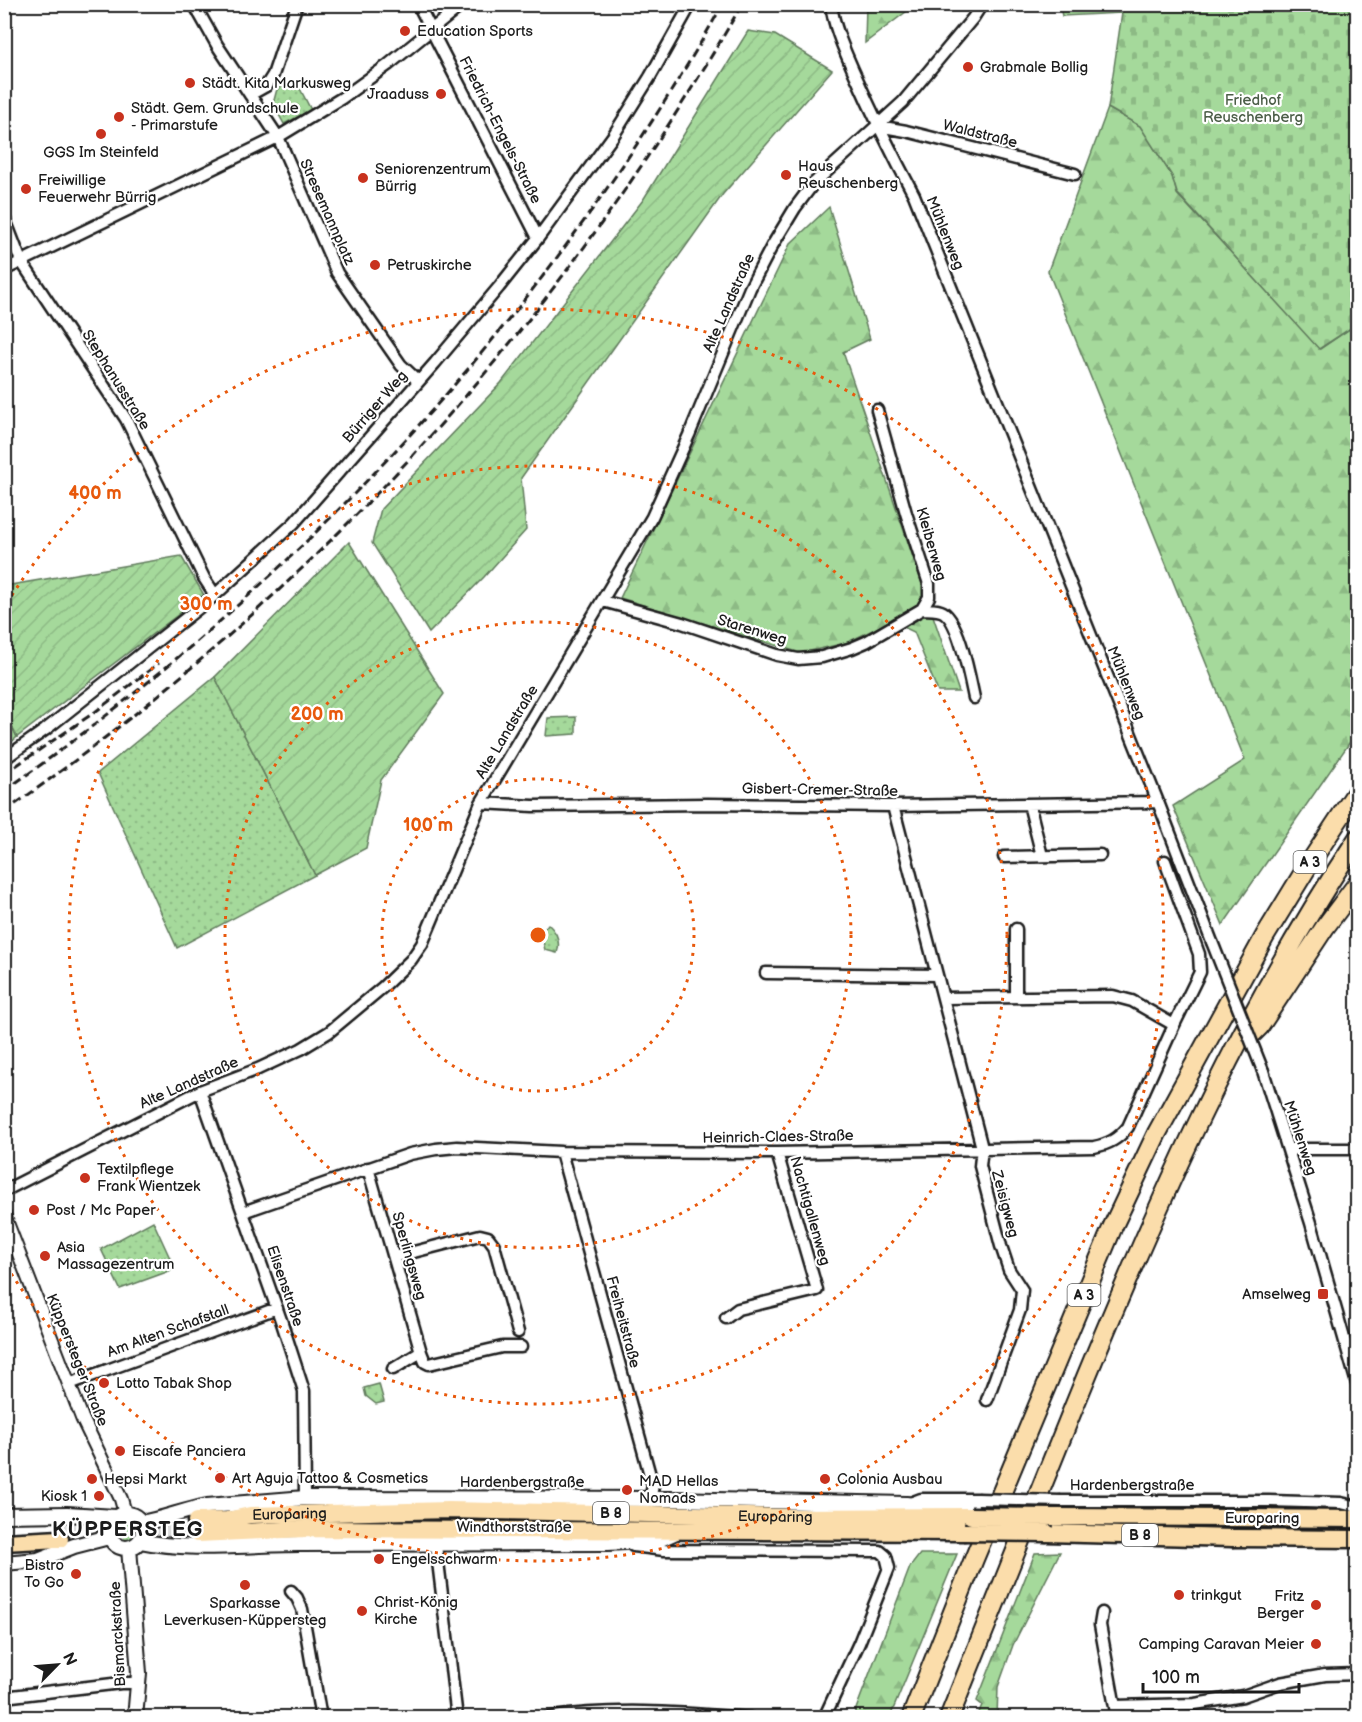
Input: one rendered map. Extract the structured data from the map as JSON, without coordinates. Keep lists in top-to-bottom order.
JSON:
{
  "streets": {
    "highway": ["A 3"],
    "main road": [
      "Hardenbergstraße",
      "B 8",
      "Europaring",
      "Windthorststraße",
      "Bismarckstraße"
    ],
    "street": [
      "Friedrich-Engels-Straße",
      "Waldstraße",
      "Stresemannplatz",
      "Mühlenweg",
      "Alte Landstraße",
      "Stephanusstraße",
      "Bürriger Weg",
      "Kleiberweg",
      "Starenweg",
      "Gisbert-Cremer-Straße",
      "Heinrich-Claes-Straße",
      "Zeisigweg",
      "Nachtigallenweg",
      "Sperlingsweg",
      "Elisenstraße",
      "Freiheitstraße",
      "Am Alten Schafstall",
      "Küppersteger Straße"
    ]
  },
  "crossings": [
    ["Friedrich-Engels-Straße", "Bürriger Weg"],
    ["Waldstraße", "Mühlenweg"],
    ["Waldstraße", "Alte Landstraße"],
    ["Stresemannplatz", "Bürriger Weg"],
    ["Mühlenweg", "Alte Landstraße"],
    ["Mühlenweg", "Gisbert-Cremer-Straße"],
    ["Alte Landstraße", "Starenweg"],
    ["Alte Landstraße", "Gisbert-Cremer-Straße"],
    ["Alte Landstraße", "Elisenstraße"],
    ["Stephanusstraße", "Bürriger Weg"],
    ["Kleiberweg", "Starenweg"],
    ["Gisbert-Cremer-Straße", "Zeisigweg"],
    ["Heinrich-Claes-Straße", "Zeisigweg"],
    ["Heinrich-Claes-Straße", "Nachtigallenweg"],
    ["Heinrich-Claes-Straße", "Sperlingsweg"],
    ["Heinrich-Claes-Straße", "Elisenstraße"],
    ["Heinrich-Claes-Straße", "Freiheitstraße"],
    ["Elisenstraße", "Am Alten Schafstall"],
    ["Elisenstraße", "Hardenbergstraße"],
    ["Freiheitstraße", "Hardenbergstraße"],
    ["Am Alten Schafstall", "Küppersteger Straße"],
    ["Küppersteger Straße", "Hardenbergstraße"],
    ["Küppersteger Straße", "Windthorststraße"],
    ["Küppersteger Straße", "Bismarckstraße"],
    ["Hardenbergstraße", "Europaring"],
    ["Hardenbergstraße", "Windthorststraße"],
    ["Hardenbergstraße", "Bismarckstraße"],
    ["Windthorststraße", "Bismarckstraße"]
  ],
  "districts": ["KÜPPERSTEG"],
  "parks": ["Friedhof Reuschenberg"],
  "places": {
    "other": [
      "Education Sports",
      "Grabmale Bollig",
      "Städt. Kita Markusweg",
      "Jraaduss",
      "Städt. Gem. Grundschule - Primarstufe",
      "GGS Im Steinfeld",
      "Haus Reuschenberg",
      "Seniorenzentrum Bürrig",
      "Freiwillige Feuerwehr Bürrig",
      "Petruskirche",
      "Textilpflege Frank Wientzek",
      "Post / Mc Paper",
      "Asia Massagezentrum",
      "Lotto Tabak Shop",
      "Eiscafe Panciera",
      "Art Aguja Tattoo & Cosmetics",
      "Hepsi Markt",
      "Colonia Ausbau",
      "MAD Hellas Nomads",
      "Kiosk 1",
      "Engelsschwarm",
      "Bistro To Go",
      "Sparkasse Leverkusen-Küppersteg",
      "trinkgut",
      "Fritz Berger",
      "Christ-König Kirche",
      "Camping Caravan Meier"
    ],
    "transit": ["Amselweg"]
  },
  "scale_bar": "100 m",
  "north": "top right",
  "rings": [
    "400 m",
    "300 m",
    "200 m",
    "100 m"
  ]
}
